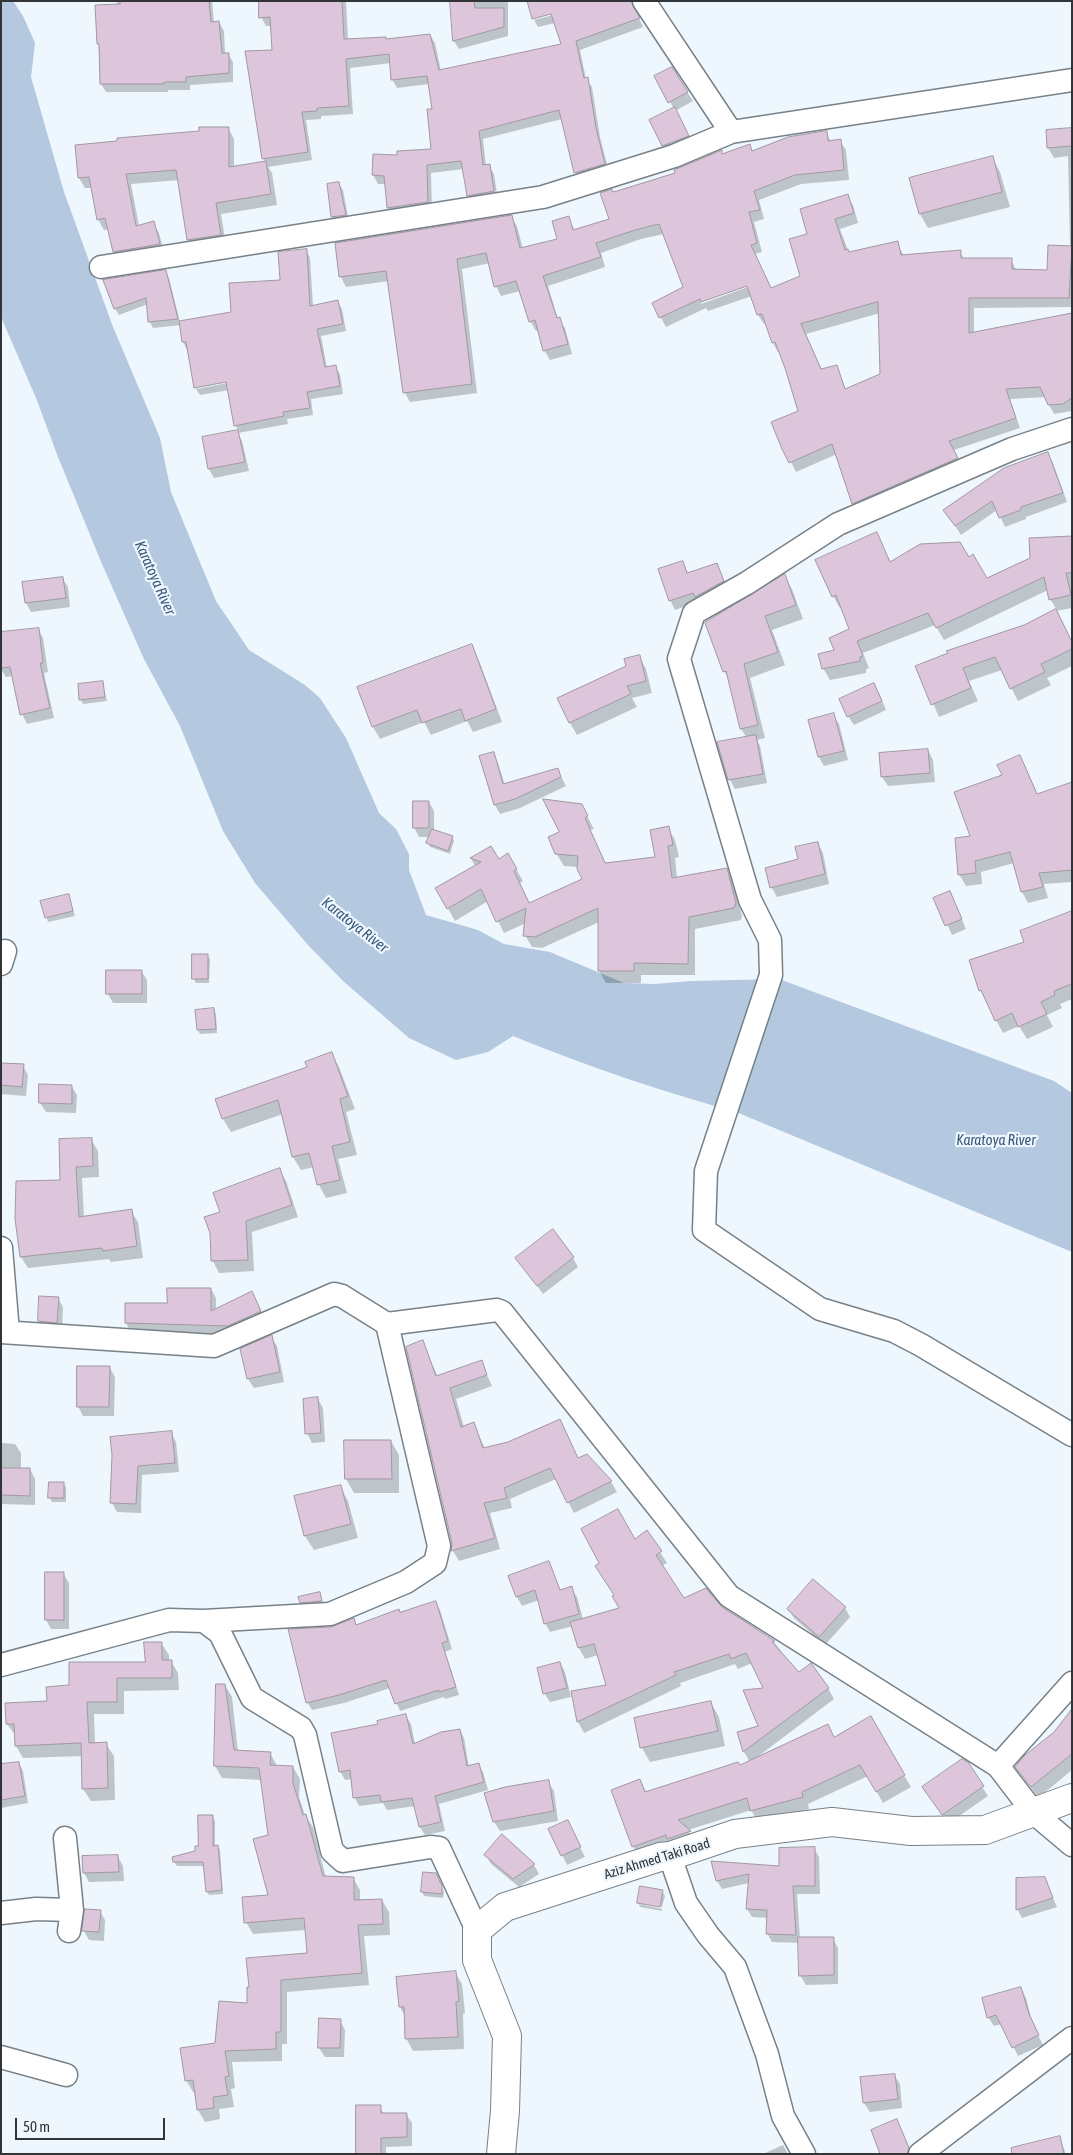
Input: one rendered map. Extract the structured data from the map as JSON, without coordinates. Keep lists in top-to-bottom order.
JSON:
{
  "streets": {
    "street": ["Aziz Ahmed Taki Road"]
  },
  "water": ["Karatoya River"],
  "scale_bar": "50 m"
}
